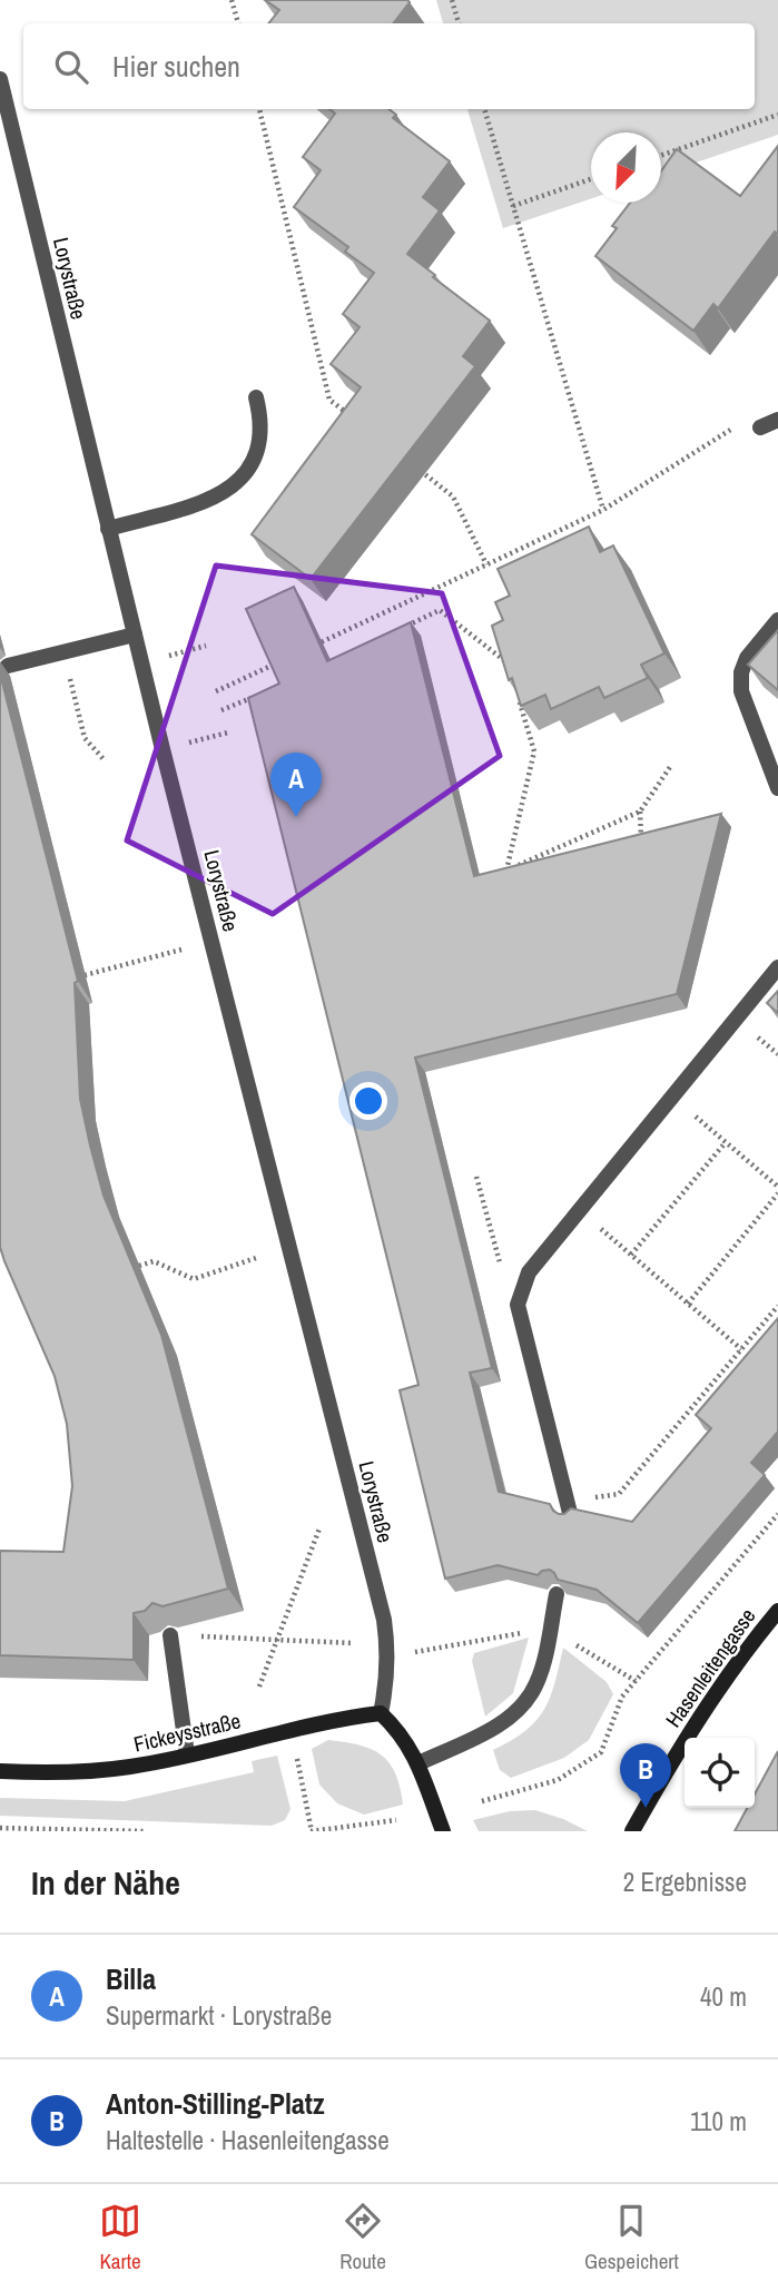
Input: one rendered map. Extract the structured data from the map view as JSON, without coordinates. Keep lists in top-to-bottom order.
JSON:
{
  "streets": {
    "street": ["Lorystraße", "Hasenleitengasse", "Fickeysstraße"]
  },
  "crossings": [
    ["Lorystraße", "Fickeysstraße"]
  ],
  "north": "bottom left",
  "page": {
    "search": "Hier suchen",
    "pins": ["A", "B"],
    "heading": ["In der Nähe", "2 Ergebnisse"],
    "list": [
      {
        "mark": "A",
        "name": "Billa",
        "note": "Supermarkt · Lorystraße",
        "value": "40 m"
      },
      {
        "mark": "B",
        "name": "Anton-Stilling-Platz",
        "note": "Haltestelle · Hasenleitengasse",
        "value": "110 m"
      }
    ],
    "nav": ["Karte", "Route", "Gespeichert"]
  }
}
